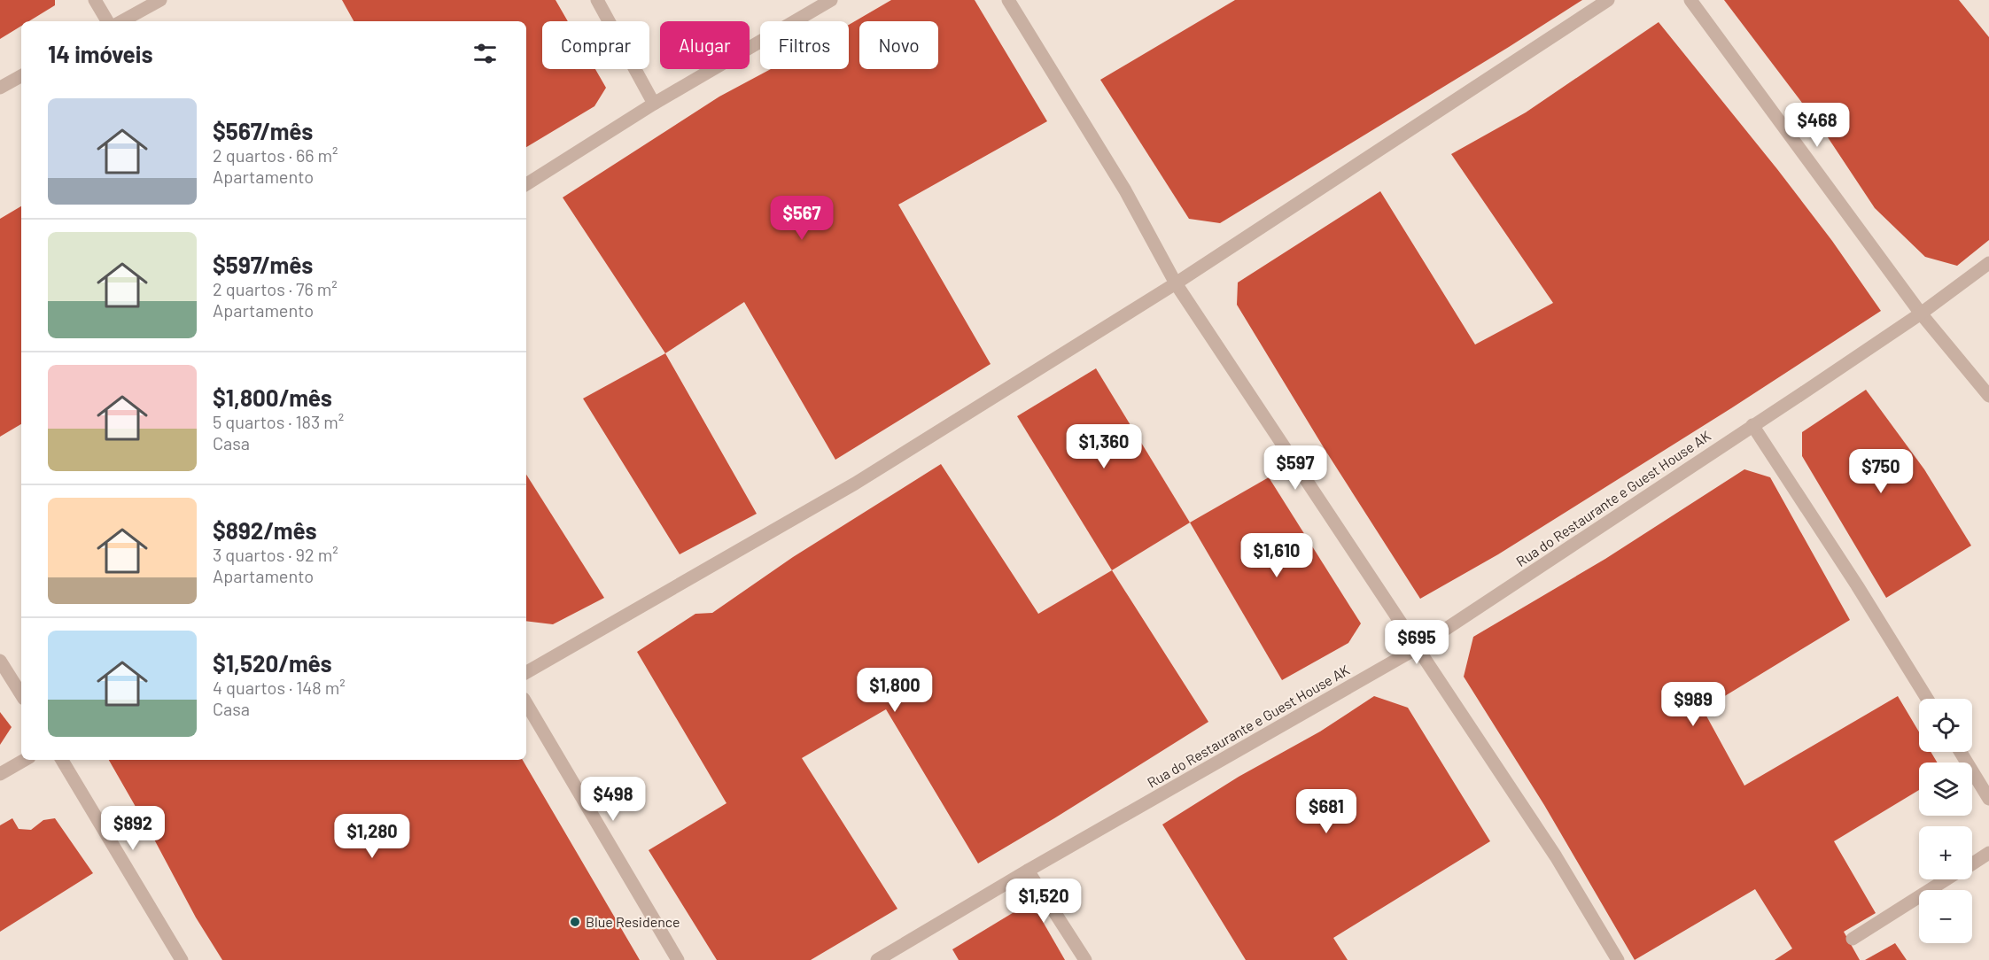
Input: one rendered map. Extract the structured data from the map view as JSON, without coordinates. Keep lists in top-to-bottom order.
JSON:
{
  "streets": {
    "street": ["Rua do Restaurante e Guest House AK"]
  },
  "places": ["Blue Residence"],
  "page": {
    "chip": [
      "Comprar",
      "Alugar",
      "Filtros",
      "Novo"
    ],
    "heading": "14 imóveis",
    "list": [
      {
        "name": "$567/mês",
        "note": "2 quartos · 66 m² · Apartamento"
      },
      {
        "name": "$597/mês",
        "note": "2 quartos · 76 m² · Apartamento"
      },
      {
        "name": "$1,800/mês",
        "note": "5 quartos · 183 m² · Casa"
      },
      {
        "name": "$892/mês",
        "note": "3 quartos · 92 m² · Apartamento"
      },
      {
        "name": "$1,520/mês",
        "note": "4 quartos · 148 m² · Casa"
      }
    ],
    "price": [
      "$468",
      "$567",
      "$1,360",
      "$597",
      "$750",
      "$1,610",
      "$695",
      "$1,800",
      "$989",
      "$498",
      "$681",
      "$892",
      "$1,280",
      "$1,520"
    ],
    "map_buttons": ["+", "−"]
  }
}
